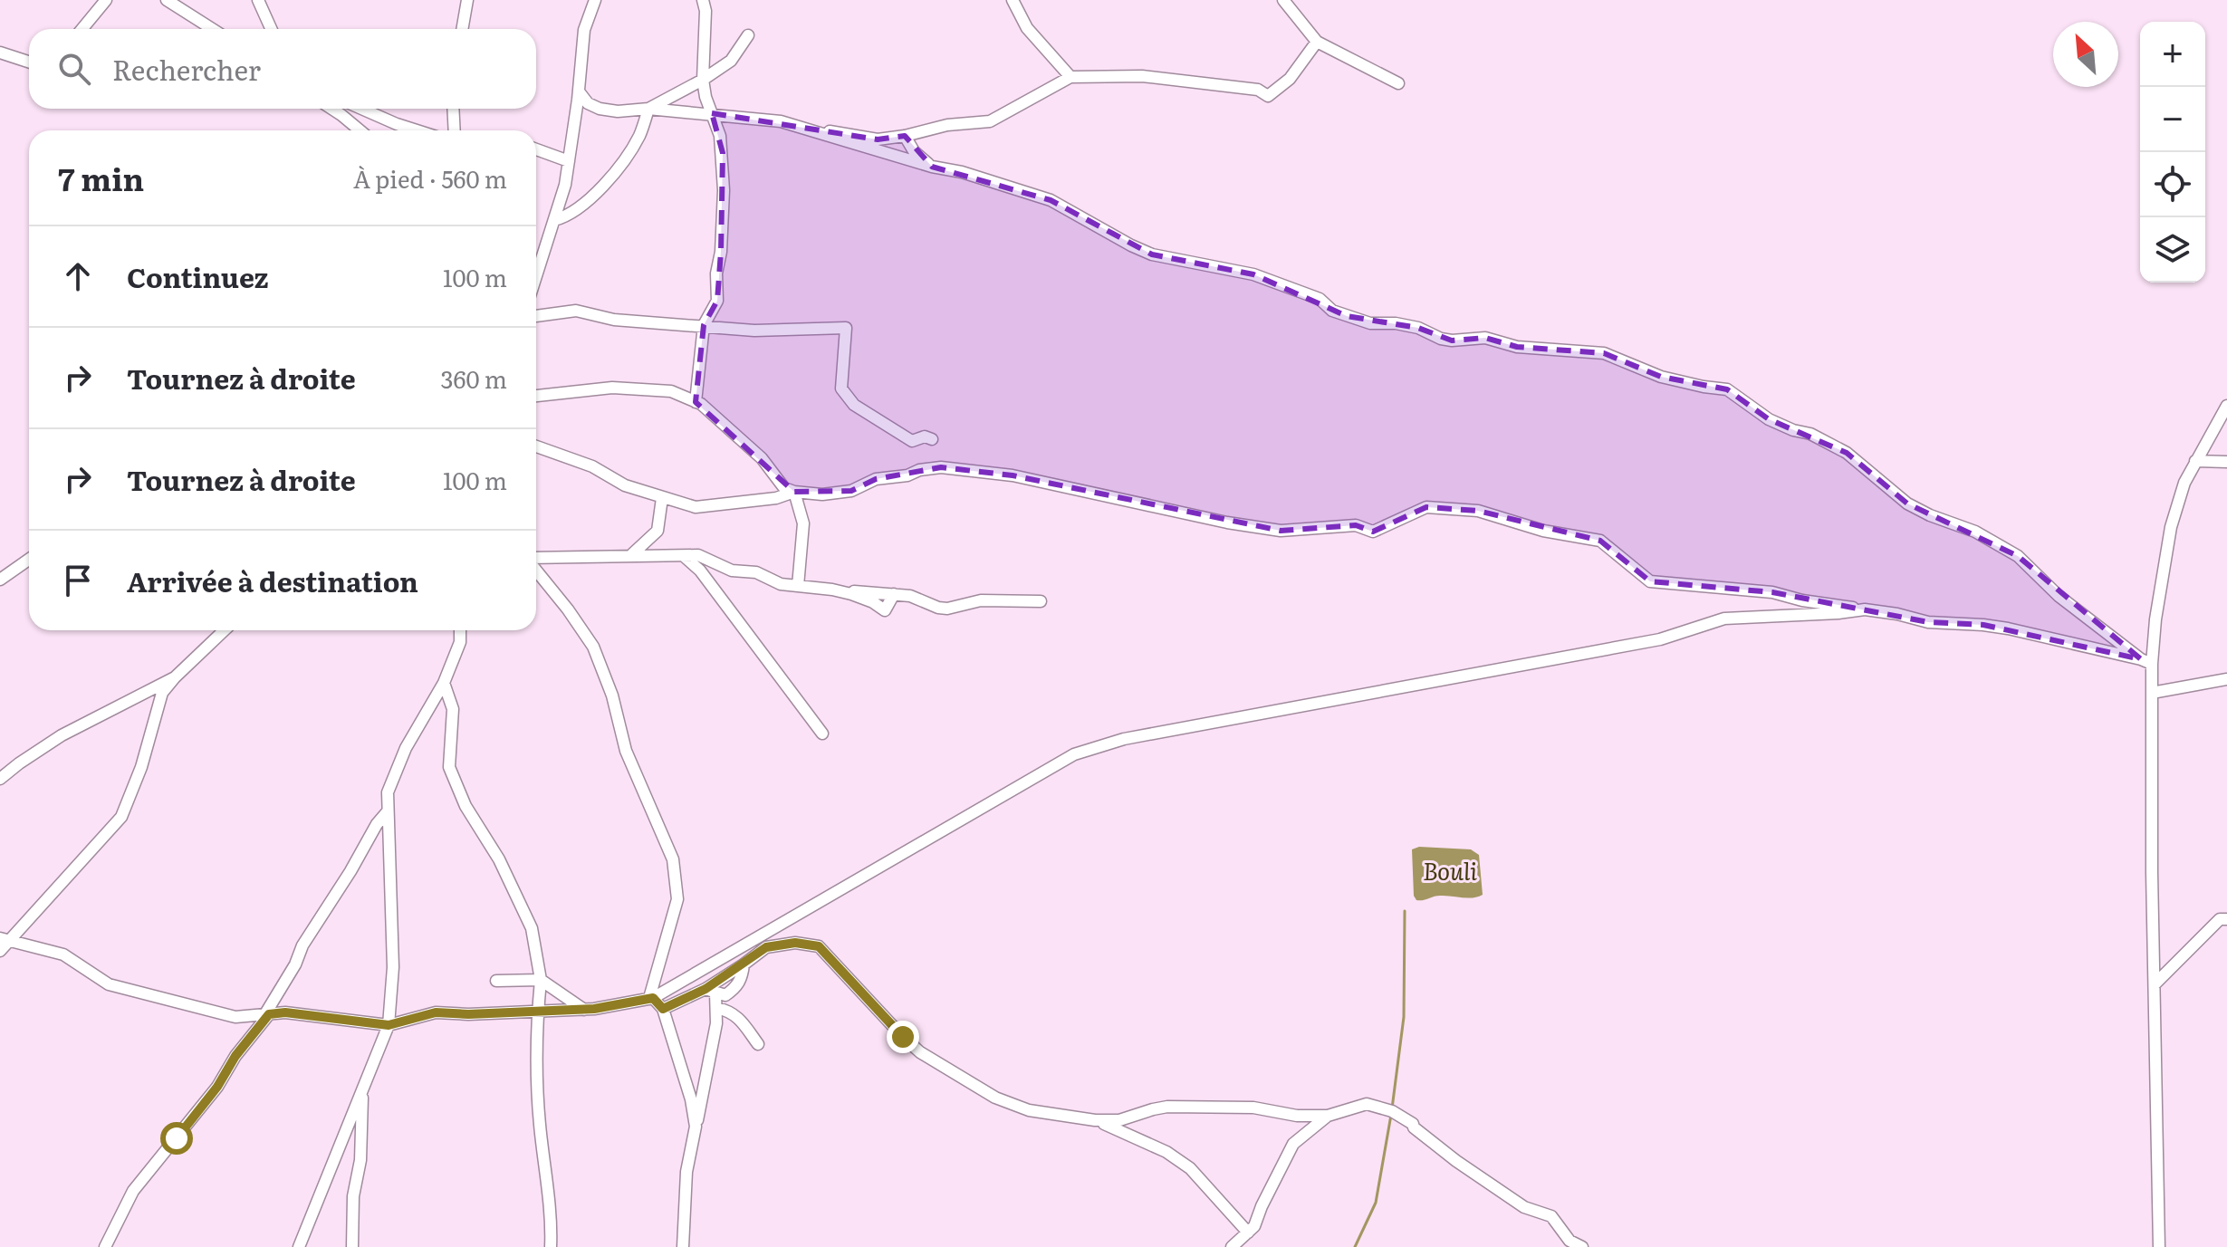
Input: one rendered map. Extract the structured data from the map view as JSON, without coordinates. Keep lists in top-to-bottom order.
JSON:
{
  "water": ["Bouli"],
  "north": "top left",
  "page": {
    "map_buttons": ["+", "−"],
    "search": "Rechercher",
    "heading": ["7 min", "À pied · 560 m"],
    "list": [
      ["Continuez", "100 m"],
      ["Tournez à droite", "360 m"],
      ["Tournez à droite", "100 m"],
      "Arrivée à destination"
    ]
  }
}
